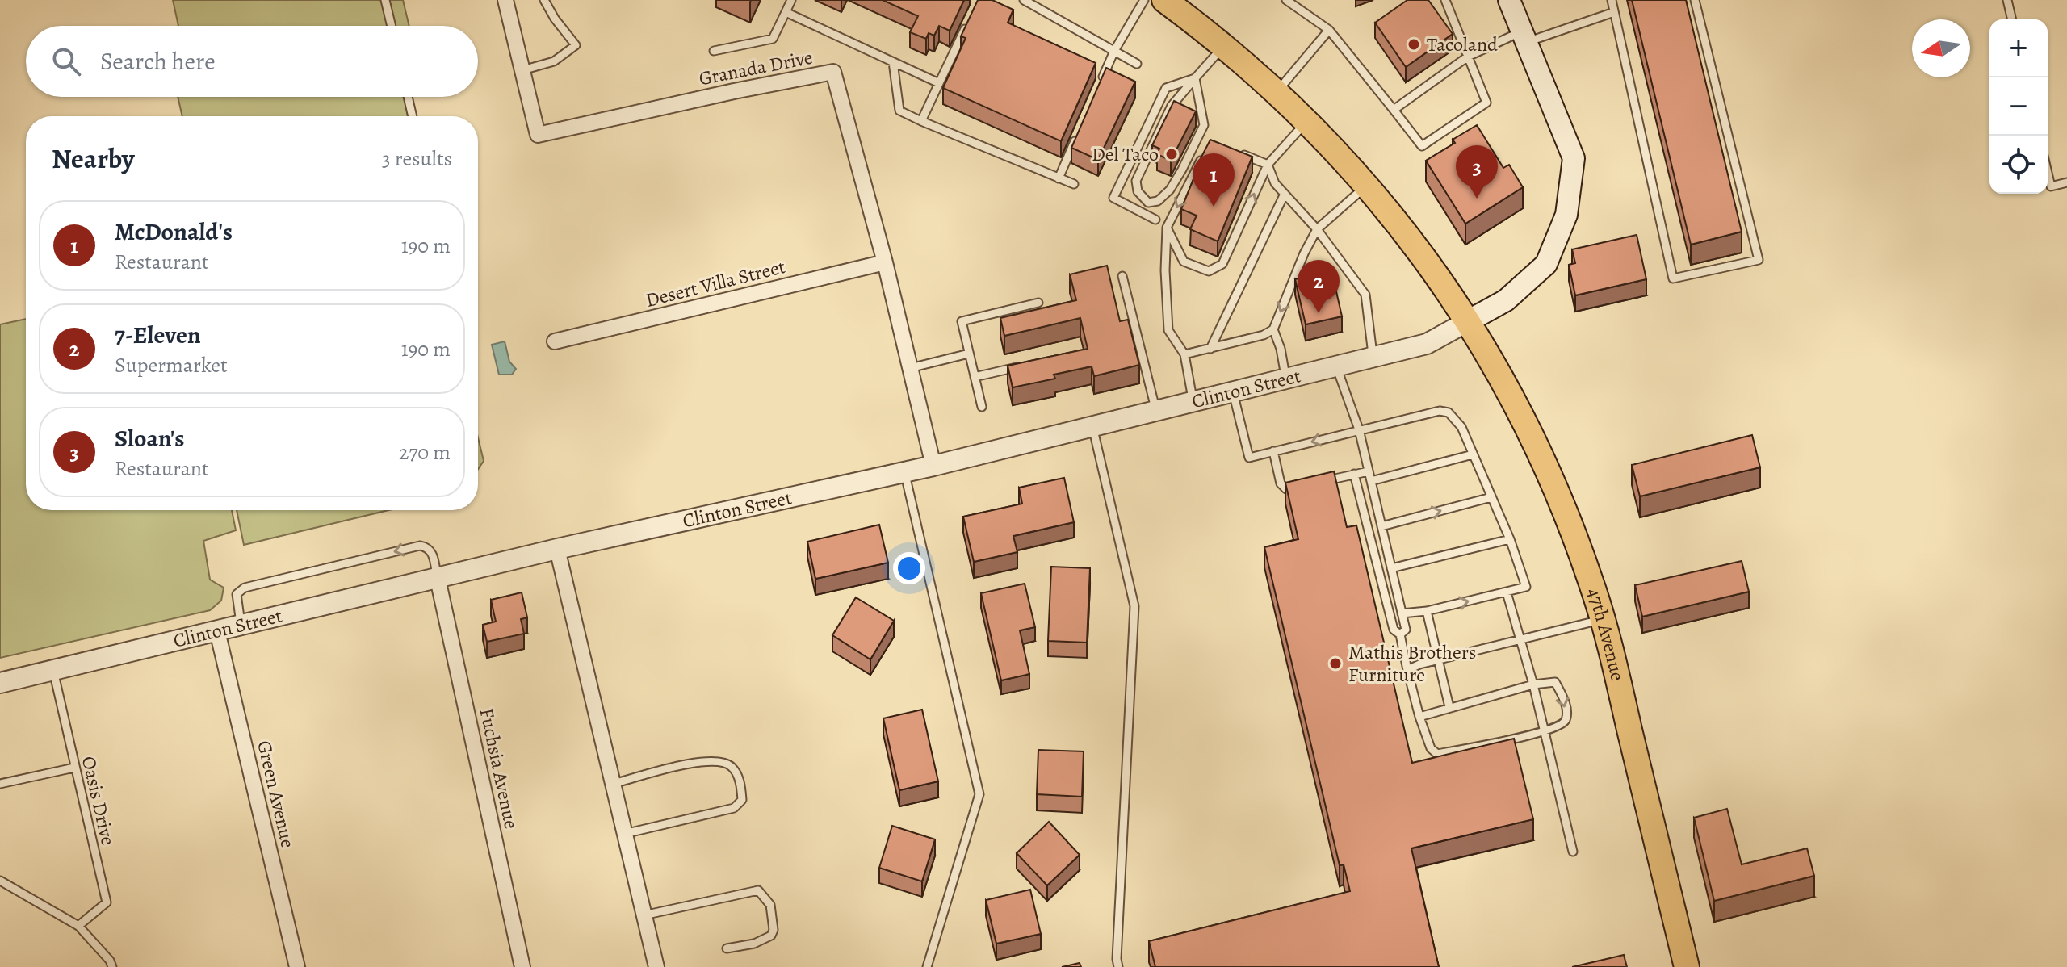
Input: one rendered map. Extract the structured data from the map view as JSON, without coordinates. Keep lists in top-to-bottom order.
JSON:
{
  "streets": {
    "main road": ["47th Avenue"],
    "street": [
      "Granada Drive",
      "Desert Villa Street",
      "Clinton Street",
      "Fuchsia Avenue",
      "Green Avenue"
    ],
    "lane": ["Oasis Drive"]
  },
  "crossings": [
    ["Granada Drive", "Desert Villa Street"],
    ["Granada Drive", "Clinton Street"],
    ["Clinton Street", "47th Avenue"],
    ["Clinton Street", "Fuchsia Avenue"],
    ["Clinton Street", "Green Avenue"],
    ["Clinton Street", "Oasis Drive"]
  ],
  "places": ["Tacoland", "Del Taco", "Mathis Brothers Furniture"],
  "north": "left",
  "page": {
    "map_buttons": ["+", "−"],
    "search": "Search here",
    "heading": ["Nearby", "3 results"],
    "pins": ["3", "1", "2"],
    "list": [
      {
        "mark": "1",
        "name": "McDonald's",
        "note": "Restaurant",
        "value": "190 m"
      },
      {
        "mark": "2",
        "name": "7-Eleven",
        "note": "Supermarket",
        "value": "190 m"
      },
      {
        "mark": "3",
        "name": "Sloan's",
        "note": "Restaurant",
        "value": "270 m"
      }
    ]
  }
}
